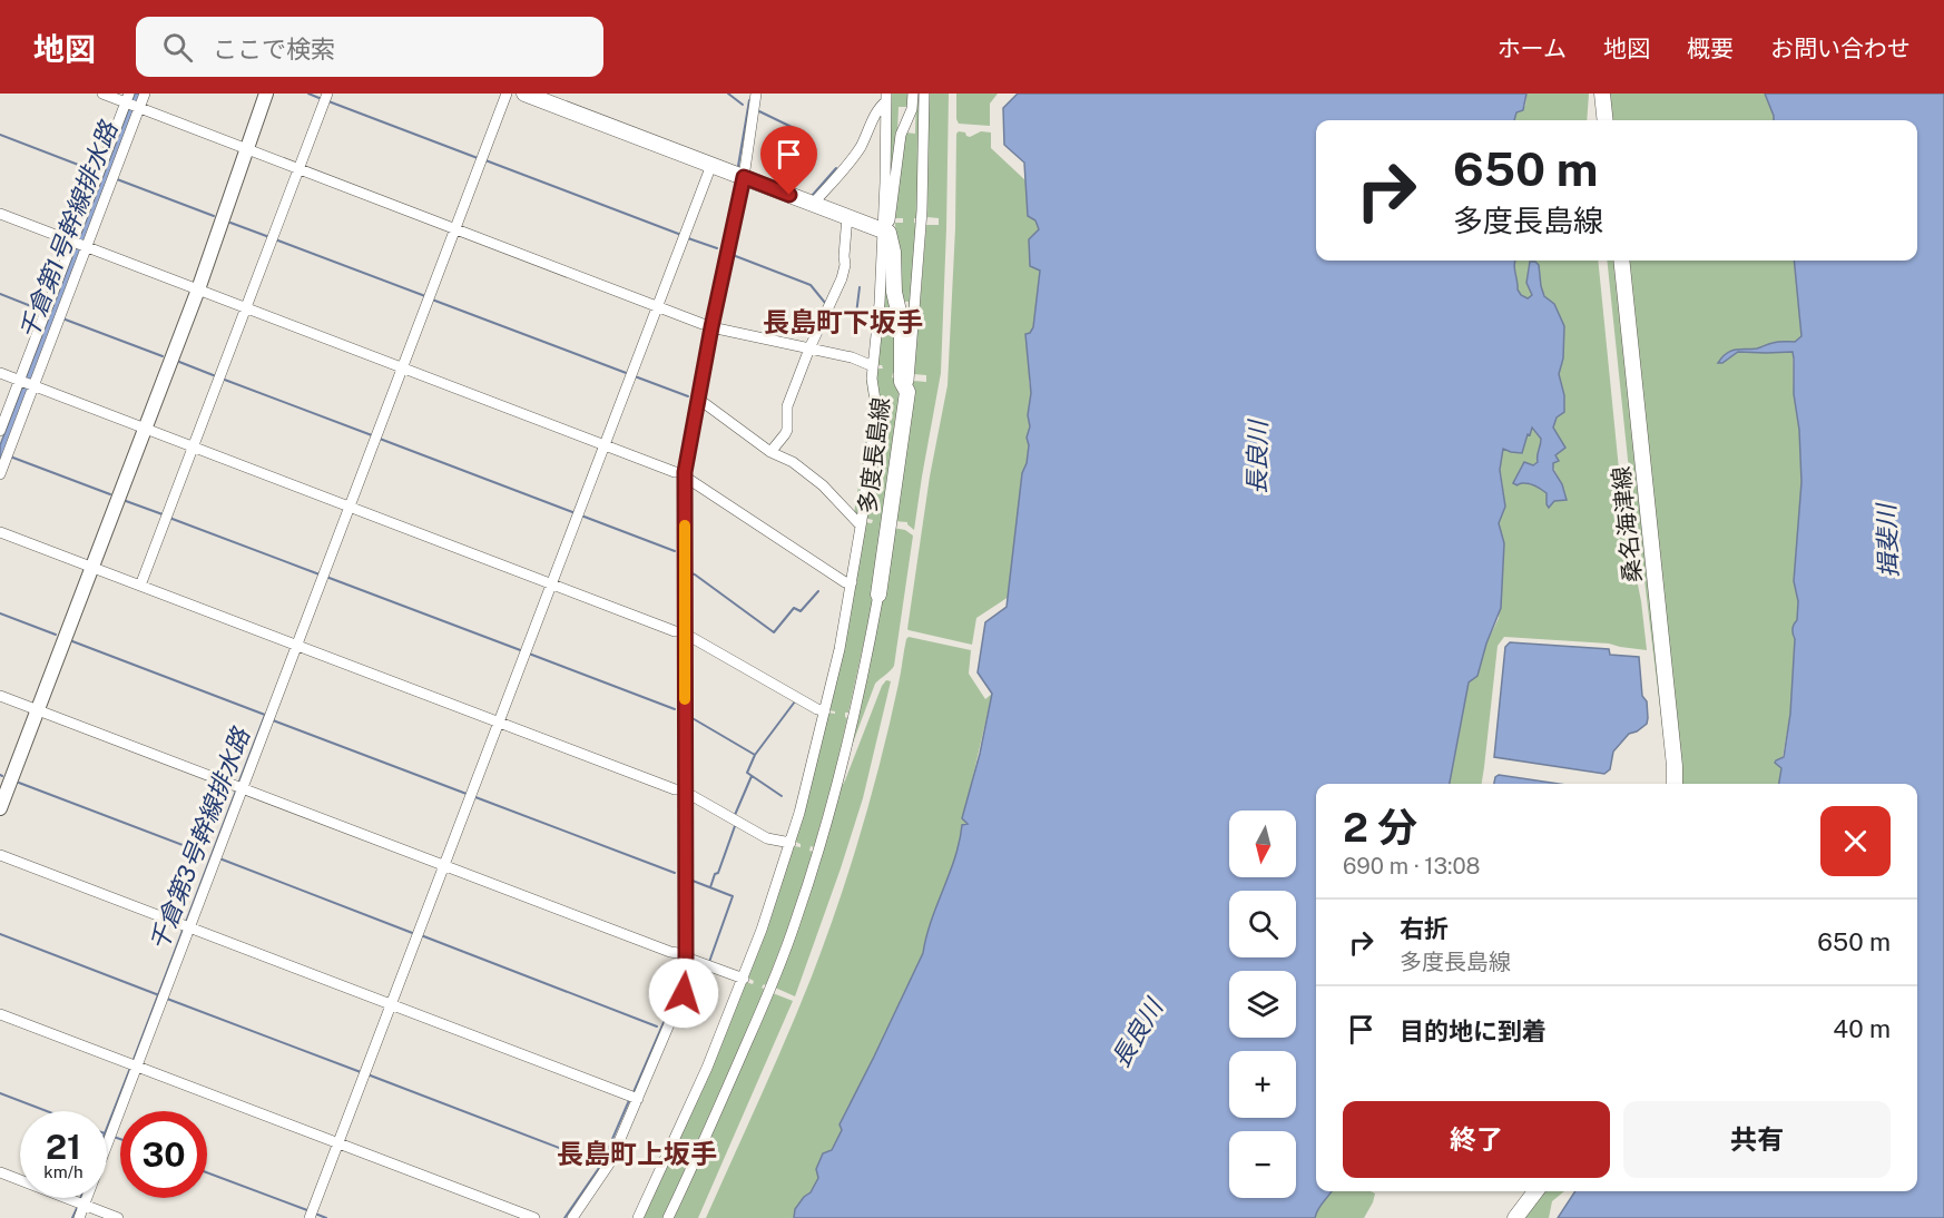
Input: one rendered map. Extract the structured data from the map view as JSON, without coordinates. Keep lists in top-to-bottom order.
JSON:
{
  "streets": {
    "main road": ["多度長島線", "桑名海津線"]
  },
  "districts": ["長島町下坂手", "長島町上坂手"],
  "water": [
    "千倉第1号幹線排水路",
    "長良川",
    "揖斐川",
    "千倉第3号幹線排水路"
  ],
  "north": "bottom",
  "page": {
    "header": "地図",
    "search": "ここで検索",
    "nav": [
      "ホーム",
      "地図",
      "概要",
      "お問い合わせ"
    ],
    "turn": ["650 m", "多度長島線"],
    "heading": ["2 分", "690 m · 13:08"],
    "map_buttons": ["+", "−"],
    "list": [
      {
        "name": "右折",
        "note": "多度長島線",
        "value": "650 m"
      },
      {
        "name": "目的地に到着",
        "value": "40 m"
      }
    ],
    "buttons": ["終了", "共有"],
    "speed": "21 km/h",
    "limit": "30"
  }
}
